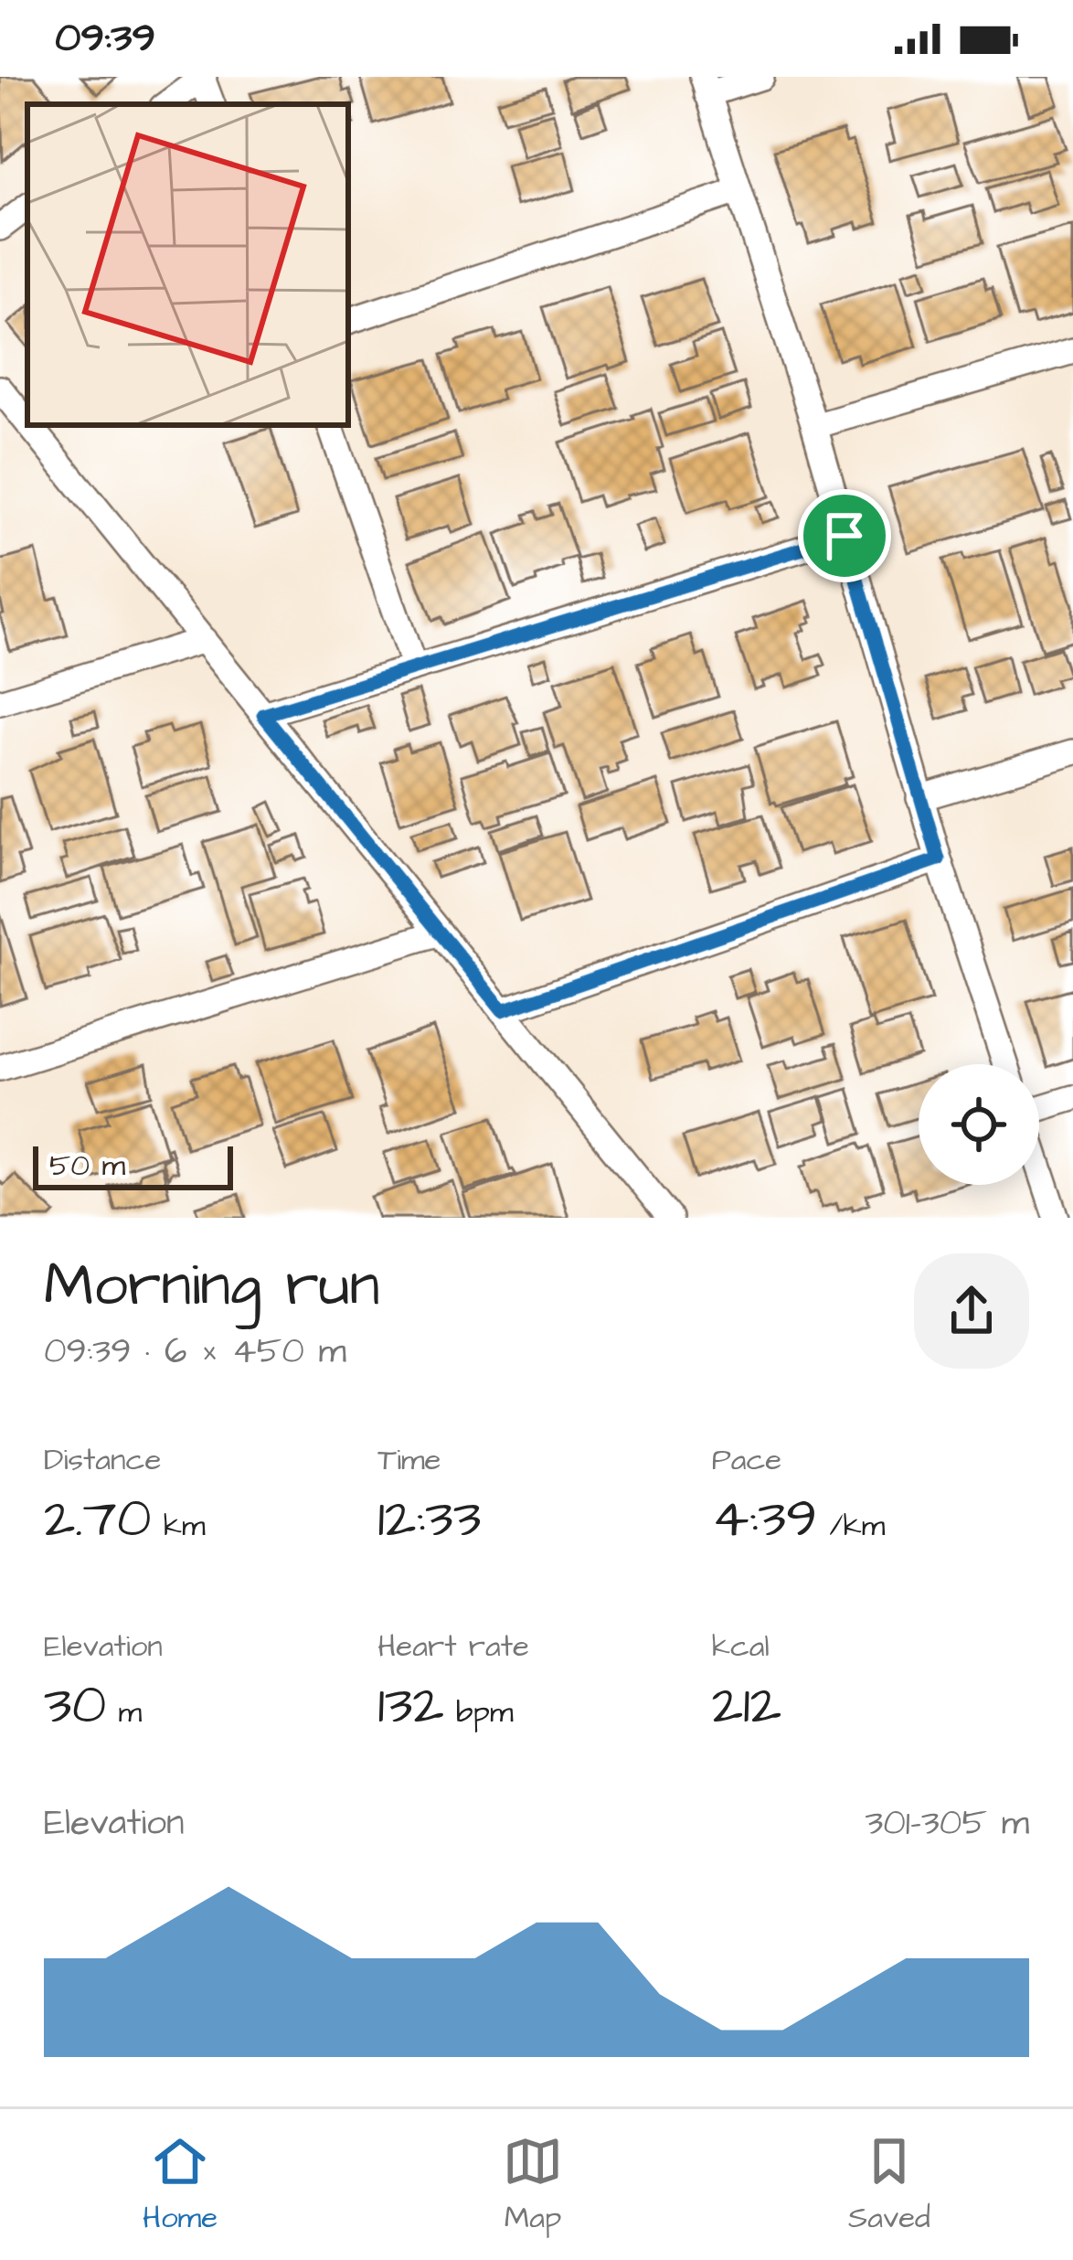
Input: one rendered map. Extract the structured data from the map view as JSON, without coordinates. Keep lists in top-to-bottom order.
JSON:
{
  "scale_bar": "50 m",
  "page": {
    "status": "09:39",
    "scale": "50 m",
    "heading": ["Morning run", "09:39 · 6 × 450 m"],
    "stats": [
      ["Distance", "2.70 km"],
      ["Time", "12:33"],
      ["Pace", "4:39 /km"],
      ["Elevation", "30 m"],
      ["Heart rate", "132 bpm"],
      ["kcal", "212"]
    ],
    "chart": ["Elevation", "301–305 m"],
    "tabs": ["Home", "Map", "Saved"]
  }
}
